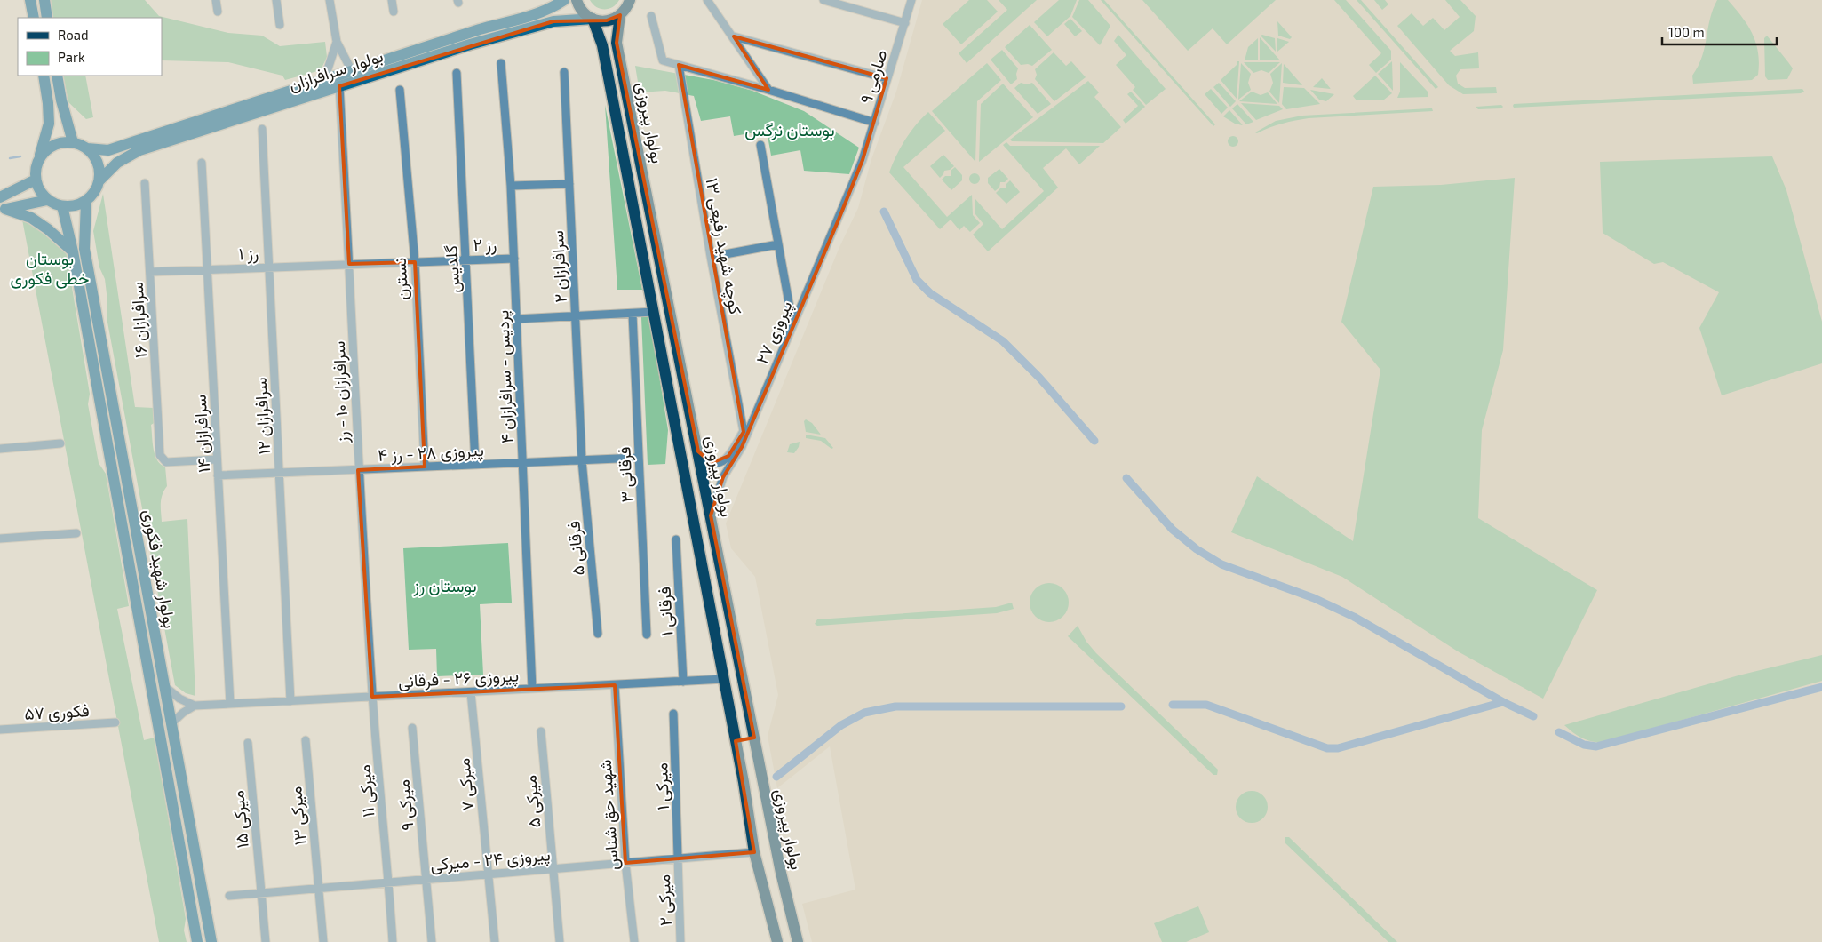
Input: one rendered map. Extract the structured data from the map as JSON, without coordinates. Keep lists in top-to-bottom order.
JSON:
{
  "streets": {
    "main road": ["بولوار سرافرازان", "بولوار پیروزی", "بولوار شهید فکوری"],
    "street": [
      "صارمی ۹",
      "رز ۲",
      "کوچه شهید رفیعی ۱۳",
      "رز ۱",
      "سرافرازان ۲",
      "گلدیس",
      "نسترن",
      "سرافرازان ۱۶",
      "پیروزی ۲۷",
      "پردیس - سرافرازان ۴",
      "سرافرازان ۱۰ - رز",
      "سرافرازان ۱۲",
      "سرافرازان ۱۴",
      "پیروزی ۲۸ - رز ۴",
      "فرقانی ۳",
      "فرقانی ۵",
      "فرقانی ۱",
      "پیروزی ۲۶ - فرقانی",
      "فکوری ۵۷",
      "میرکی ۷",
      "میرکی ۱",
      "میرکی ۱۱",
      "میرکی ۵",
      "میرکی ۹",
      "شهید حق شناس",
      "میرکی ۱۳",
      "میرکی ۱۵",
      "پیروزی ۲۴ - میرکی",
      "میرکی ۲"
    ]
  },
  "crossings": [
    ["بولوار سرافرازان", "بولوار پیروزی"],
    ["بولوار سرافرازان", "سرافرازان ۱۰ - رز"],
    ["بولوار سرافرازان", "بولوار شهید فکوری"],
    ["صارمی ۹", "پیروزی ۲۷"],
    ["بولوار پیروزی", "پیروزی ۲۷"],
    ["بولوار پیروزی", "پیروزی ۲۶ - فرقانی"],
    ["بولوار پیروزی", "پیروزی ۲۴ - میرکی"],
    ["رز ۲", "رز ۱"],
    ["رز ۲", "گلدیس"],
    ["رز ۲", "نسترن"],
    ["رز ۲", "پردیس - سرافرازان ۴"],
    ["رز ۲", "سرافرازان ۱۰ - رز"],
    ["رز ۱", "سرافرازان ۱۶"],
    ["رز ۱", "سرافرازان ۱۰ - رز"],
    ["رز ۱", "سرافرازان ۱۲"],
    ["رز ۱", "سرافرازان ۱۴"],
    ["سرافرازان ۲", "پیروزی ۲۸ - رز ۴"],
    ["سرافرازان ۲", "فرقانی ۵"],
    ["گلدیس", "پیروزی ۲۸ - رز ۴"],
    ["نسترن", "پیروزی ۲۸ - رز ۴"],
    ["سرافرازان ۱۶", "سرافرازان ۱۴"],
    ["پردیس - سرافرازان ۴", "پیروزی ۲۸ - رز ۴"],
    ["پردیس - سرافرازان ۴", "پیروزی ۲۶ - فرقانی"],
    ["سرافرازان ۱۰ - رز", "پیروزی ۲۸ - رز ۴"],
    ["سرافرازان ۱۰ - رز", "پیروزی ۲۶ - فرقانی"],
    ["سرافرازان ۱۰ - رز", "میرکی ۱۱"],
    ["سرافرازان ۱۲", "پیروزی ۲۸ - رز ۴"],
    ["سرافرازان ۱۲", "پیروزی ۲۶ - فرقانی"],
    ["سرافرازان ۱۴", "پیروزی ۲۸ - رز ۴"],
    ["سرافرازان ۱۴", "پیروزی ۲۶ - فرقانی"],
    ["پیروزی ۲۸ - رز ۴", "فرقانی ۳"],
    ["پیروزی ۲۸ - رز ۴", "فرقانی ۵"],
    ["فرقانی ۱", "پیروزی ۲۶ - فرقانی"],
    ["پیروزی ۲۶ - فرقانی", "میرکی ۷"],
    ["پیروزی ۲۶ - فرقانی", "میرکی ۱۱"],
    ["پیروزی ۲۶ - فرقانی", "شهید حق شناس"],
    ["میرکی ۷", "پیروزی ۲۴ - میرکی"],
    ["میرکی ۱", "پیروزی ۲۴ - میرکی"],
    ["میرکی ۱", "میرکی ۲"],
    ["میرکی ۱۱", "پیروزی ۲۴ - میرکی"],
    ["میرکی ۵", "پیروزی ۲۴ - میرکی"],
    ["میرکی ۹", "پیروزی ۲۴ - میرکی"],
    ["شهید حق شناس", "پیروزی ۲۴ - میرکی"],
    ["میرکی ۱۳", "پیروزی ۲۴ - میرکی"],
    ["میرکی ۱۵", "پیروزی ۲۴ - میرکی"],
    ["پیروزی ۲۴ - میرکی", "میرکی ۲"]
  ],
  "parks": ["بوستان نرگس", "بوستان خطی فکوری", "بوستان رز"],
  "legend": ["Road", "Park"],
  "scale_bar": "100 m"
}
